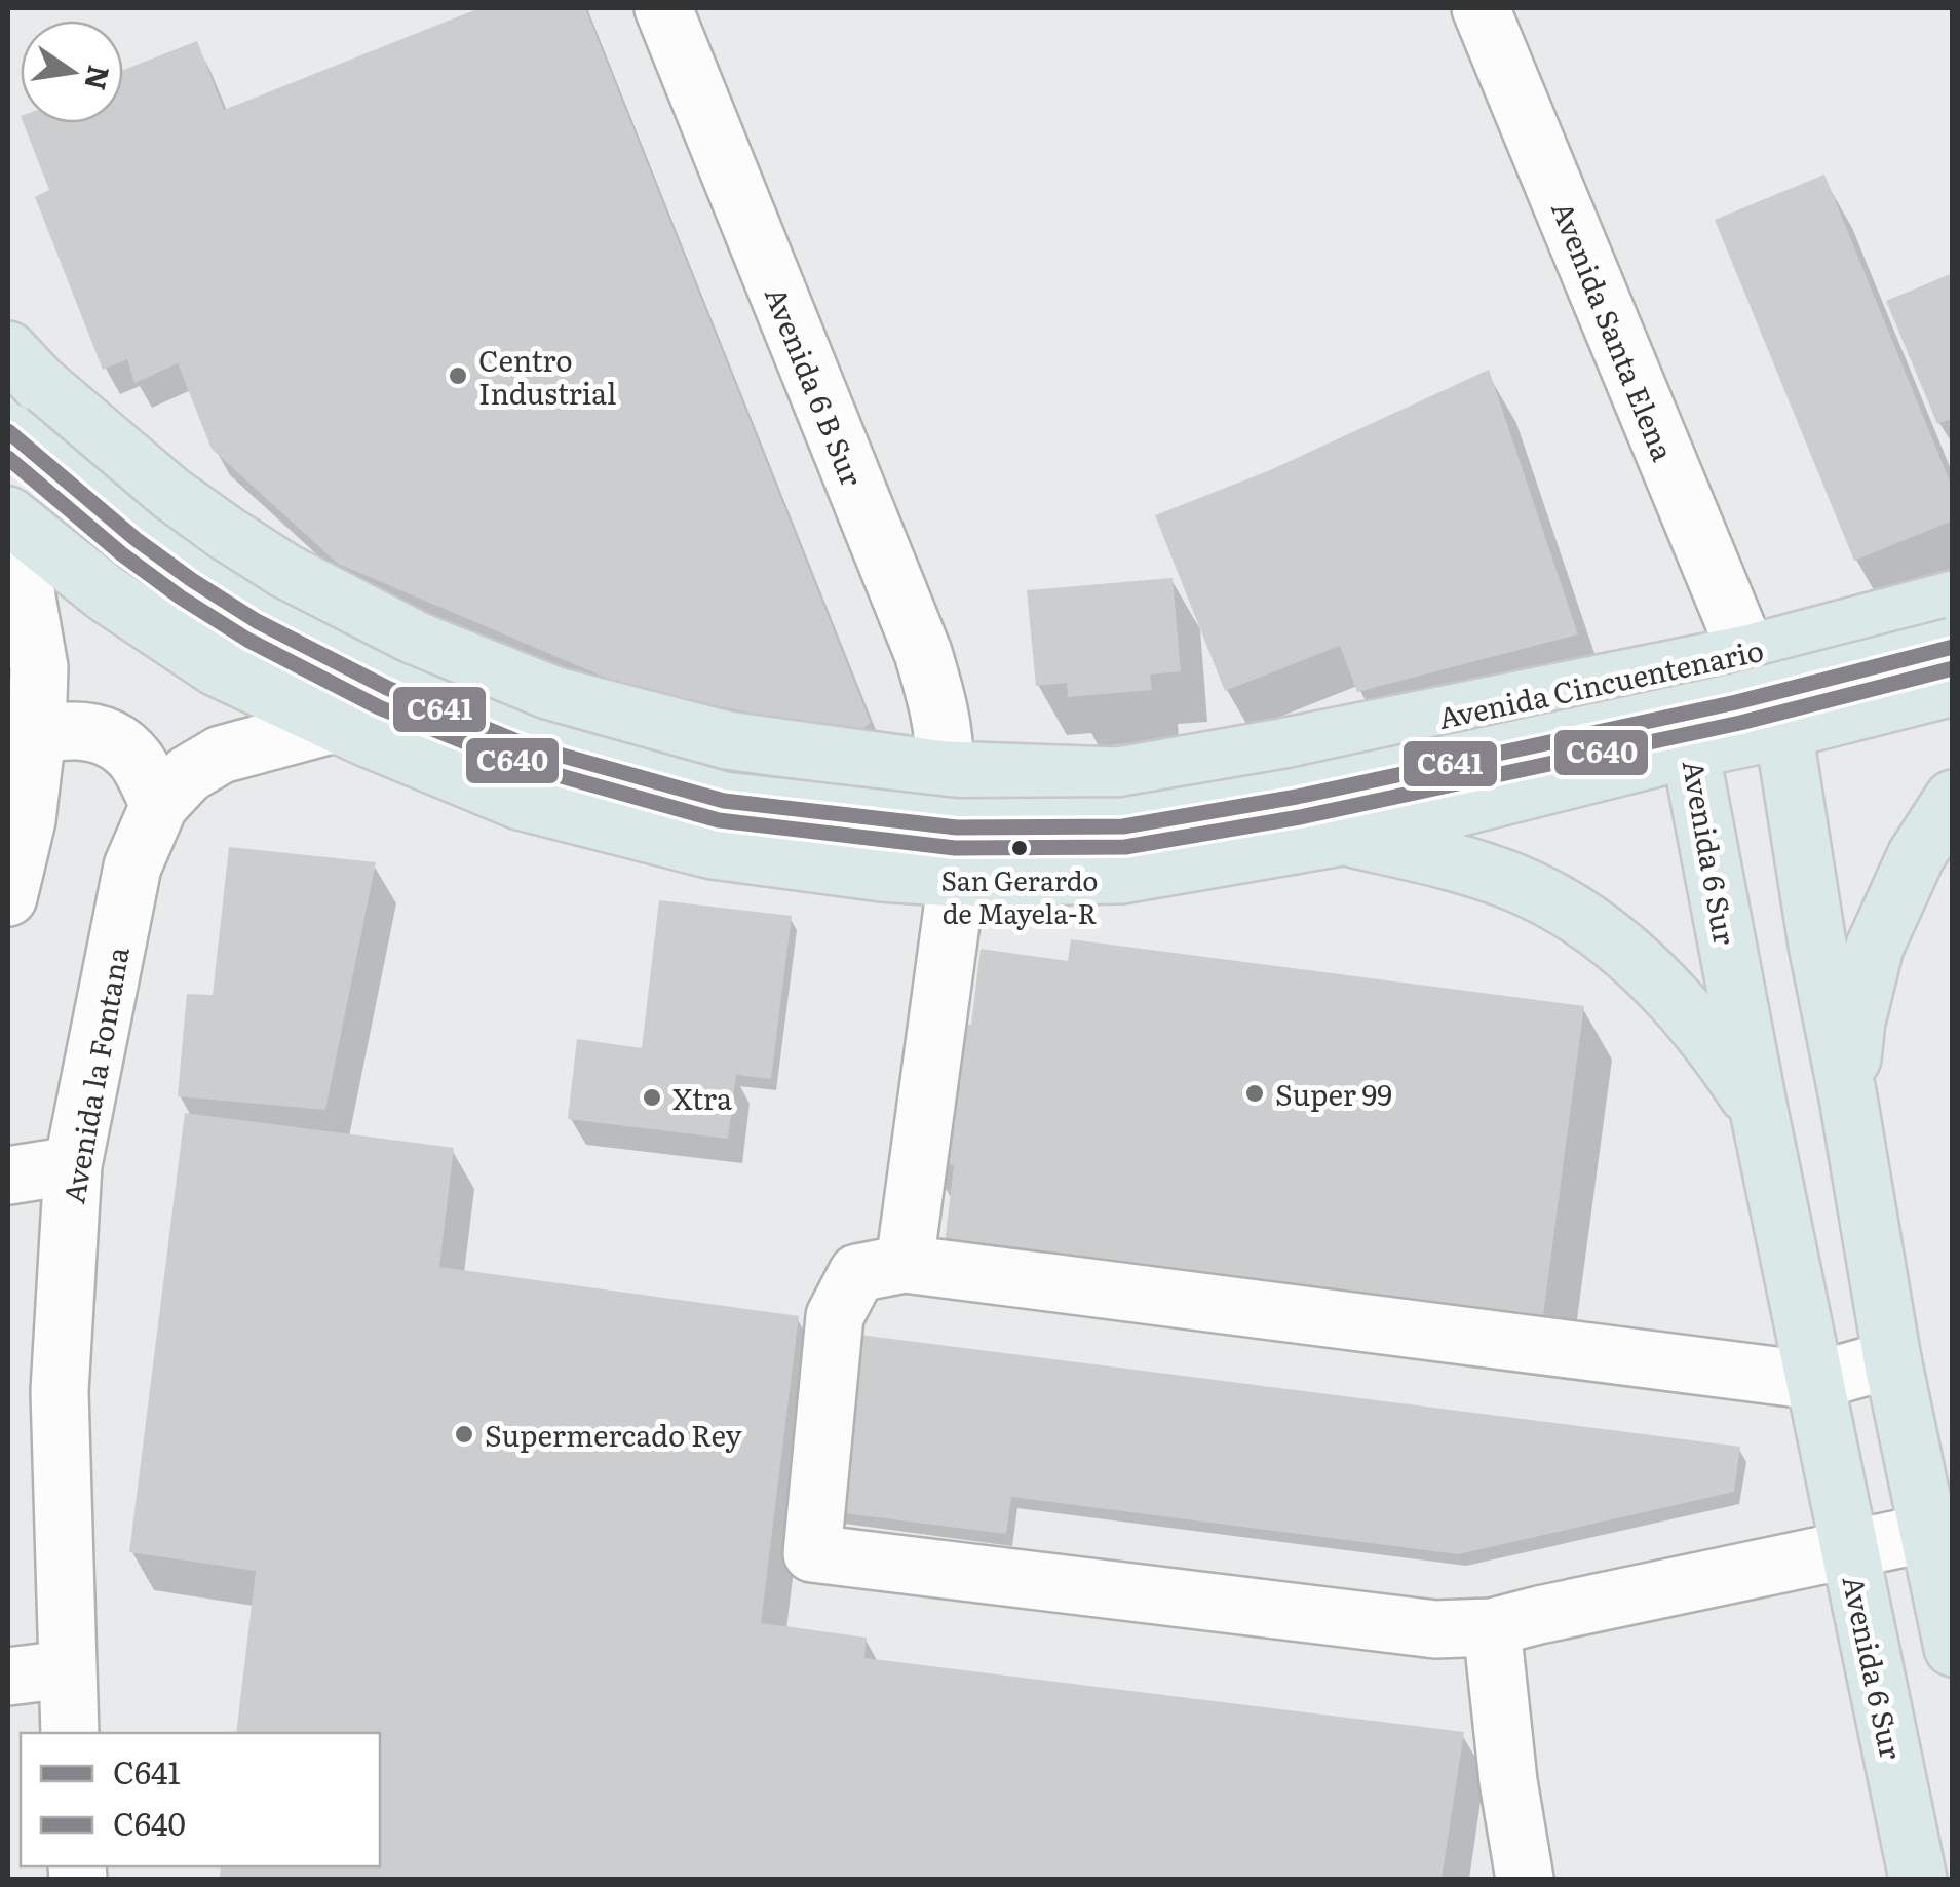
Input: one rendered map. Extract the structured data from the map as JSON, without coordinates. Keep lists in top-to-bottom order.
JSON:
{
  "streets": {
    "main road": ["Avenida Cincuentenario", "Avenida 6 Sur"],
    "street": ["Avenida Santa Elena", "Avenida 6 B Sur", "Avenida la Fontana"]
  },
  "crossings": [
    ["Avenida Santa Elena", "Avenida Cincuentenario"],
    ["Avenida Santa Elena", "Avenida 6 Sur"],
    ["Avenida 6 B Sur", "Avenida Cincuentenario"],
    ["Avenida Cincuentenario", "Avenida 6 Sur"]
  ],
  "places": [
    "Centro Industrial",
    "San Gerardo de Mayela-R",
    "Super 99",
    "Xtra",
    "Supermercado Rey"
  ],
  "lines": ["transit line C641", "transit line C640"],
  "legend": ["C641", "C640"],
  "north": "right"
}
